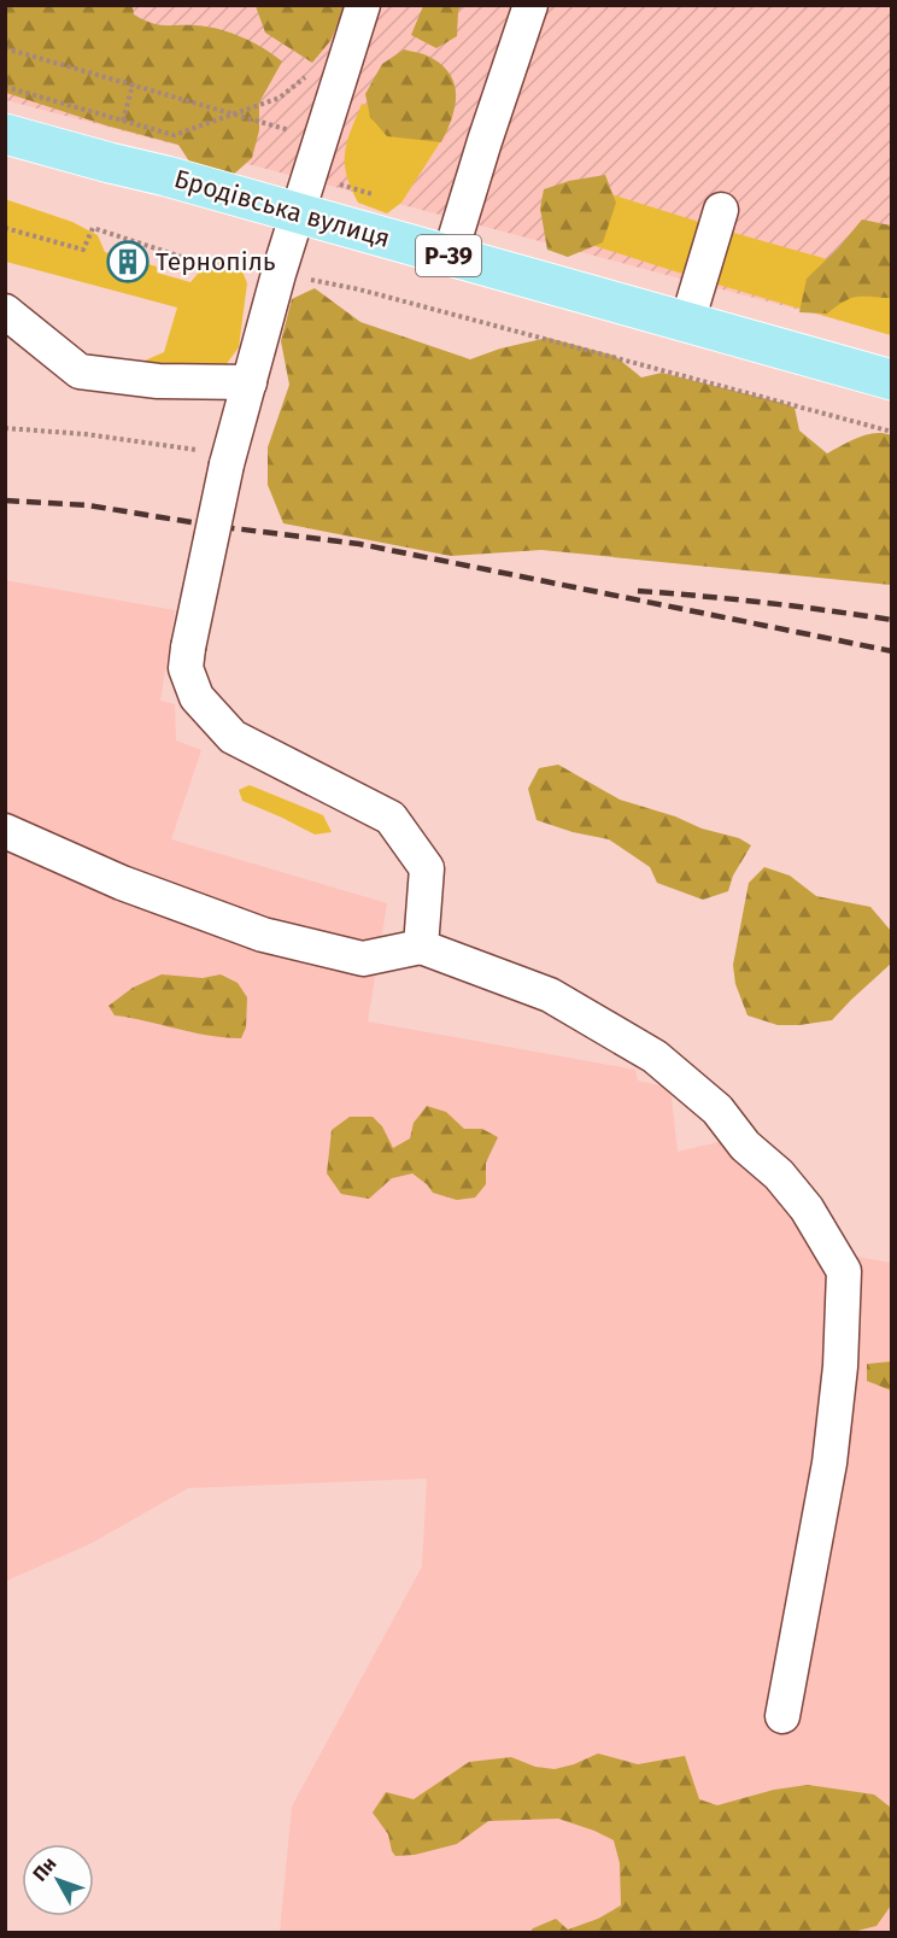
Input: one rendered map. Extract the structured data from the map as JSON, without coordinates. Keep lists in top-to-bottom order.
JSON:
{
  "streets": {
    "main road": ["Бродівська вулиця", "Р-39"]
  },
  "places": {
    "building": ["Тернопіль"]
  },
  "north": "top left"
}
